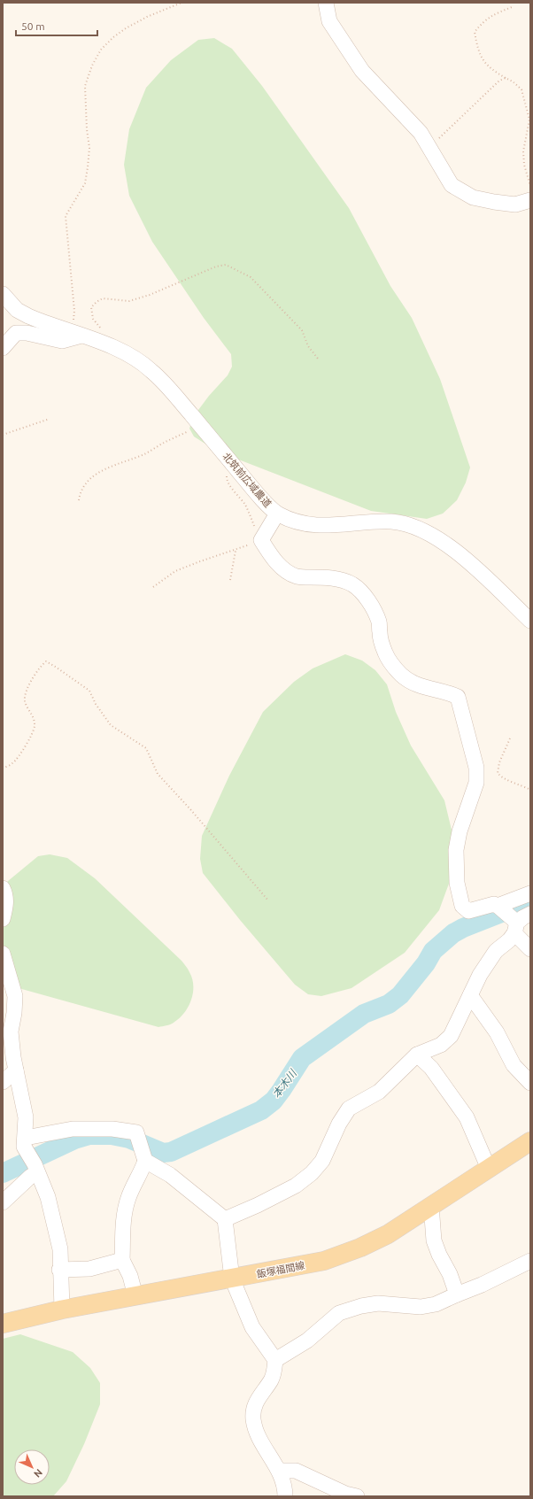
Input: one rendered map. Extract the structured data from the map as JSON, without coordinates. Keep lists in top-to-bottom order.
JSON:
{
  "streets": {
    "main road": ["飯塚福間線"],
    "street": ["北筑前広域農道"]
  },
  "water": ["本木川"],
  "scale_bar": "50 m",
  "north": "bottom right"
}
